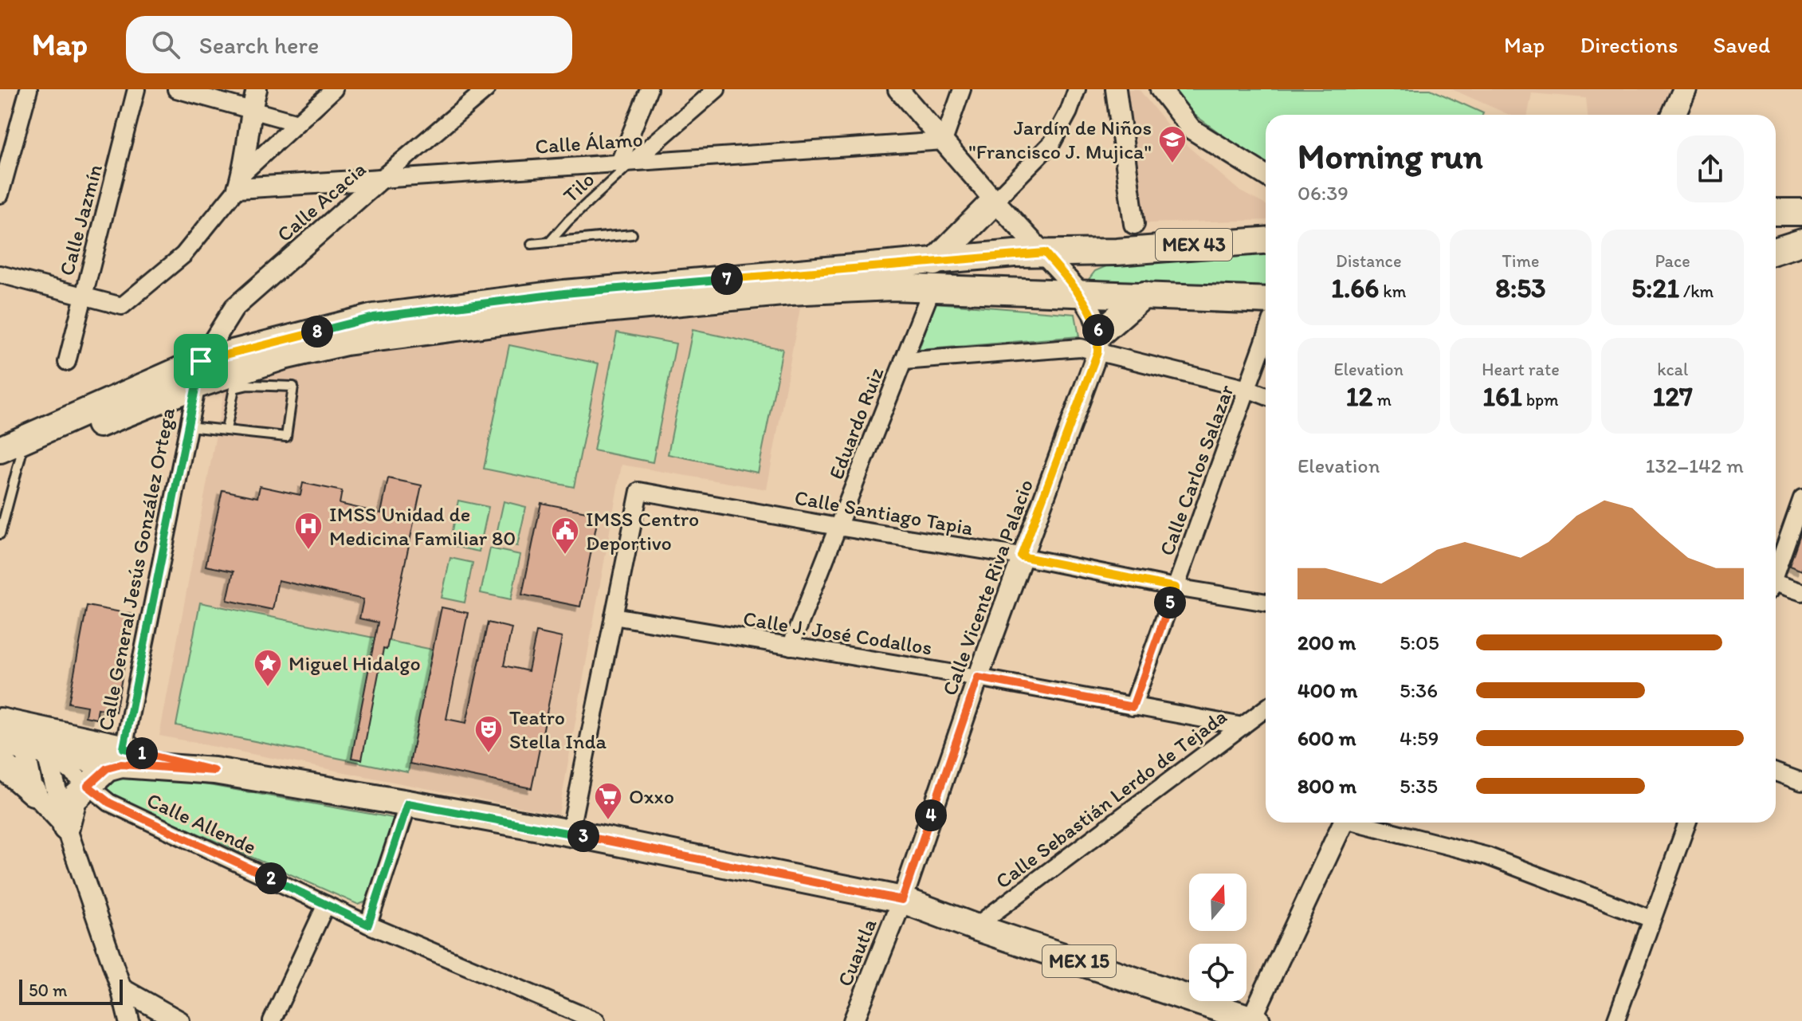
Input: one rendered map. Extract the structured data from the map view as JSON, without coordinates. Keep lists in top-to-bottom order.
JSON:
{
  "streets": {
    "main road": ["MEX 43", "MEX 15"],
    "street": [
      "Calle Álamo",
      "Calle Acacia",
      "Calle Jazmín",
      "Eduardo Ruiz",
      "Calle Carlos Salazar",
      "Calle Santiago Tapia",
      "Calle General Jesús González Ortega",
      "Calle Vicente Riva Palacio",
      "Calle J. José Codallos",
      "Calle Sebastián Lerdo de Tejada",
      "Calle Allende",
      "Cuautla"
    ],
    "lane": ["Tilo"]
  },
  "crossings": [
    ["Calle Álamo", "Tilo"],
    ["Calle Álamo", "Calle Acacia"],
    ["Calle Acacia", "MEX 43"],
    ["Calle Acacia", "Calle General Jesús González Ortega"],
    ["MEX 43", "Eduardo Ruiz"],
    ["MEX 43", "Calle General Jesús González Ortega"],
    ["Eduardo Ruiz", "Calle Santiago Tapia"],
    ["Eduardo Ruiz", "Calle J. José Codallos"],
    ["Calle Carlos Salazar", "Calle Santiago Tapia"],
    ["Calle Carlos Salazar", "Calle J. José Codallos"],
    ["Calle Santiago Tapia", "Calle Vicente Riva Palacio"],
    ["Calle Santiago Tapia", "Calle J. José Codallos"],
    ["Calle General Jesús González Ortega", "MEX 15"],
    ["Calle Vicente Riva Palacio", "Calle J. José Codallos"],
    ["Calle Vicente Riva Palacio", "Cuautla"],
    ["Calle Vicente Riva Palacio", "MEX 15"],
    ["Calle J. José Codallos", "Calle Sebastián Lerdo de Tejada"],
    ["Calle Sebastián Lerdo de Tejada", "MEX 15"],
    ["Calle Allende", "MEX 15"],
    ["Cuautla", "MEX 15"]
  ],
  "places": {
    "school or university": ["Jardín de Niños \"Francisco J. Mujica\""],
    "hospital": ["IMSS Unidad de Medicina Familiar 80"],
    "public building": ["IMSS Centro Deportivo"],
    "place": ["Miguel Hidalgo"],
    "theatre": ["Teatro Stella Inda"],
    "supermarket": ["Oxxo"]
  },
  "scale_bar": "50 m",
  "north": "top",
  "page": {
    "header": "Map",
    "search": "Search here",
    "nav": ["Map", "Directions", "Saved"],
    "heading": ["Morning run", "06:39"],
    "stats": [
      ["Distance", "1.66 km"],
      ["Time", "8:53"],
      ["Pace", "5:21 /km"],
      ["Elevation", "12 m"],
      ["Heart rate", "161 bpm"],
      ["kcal", "127"]
    ],
    "pins": [
      "7",
      "6",
      "8",
      "5",
      "1",
      "4",
      "3",
      "2"
    ],
    "chart": ["Elevation", "132–142 m"],
    "list": [
      {
        "name": "200 m",
        "note": "5:05"
      },
      {
        "name": "400 m",
        "note": "5:36"
      },
      {
        "name": "600 m",
        "note": "4:59"
      },
      {
        "name": "800 m",
        "note": "5:35"
      }
    ],
    "scale": "50 m"
  }
}
